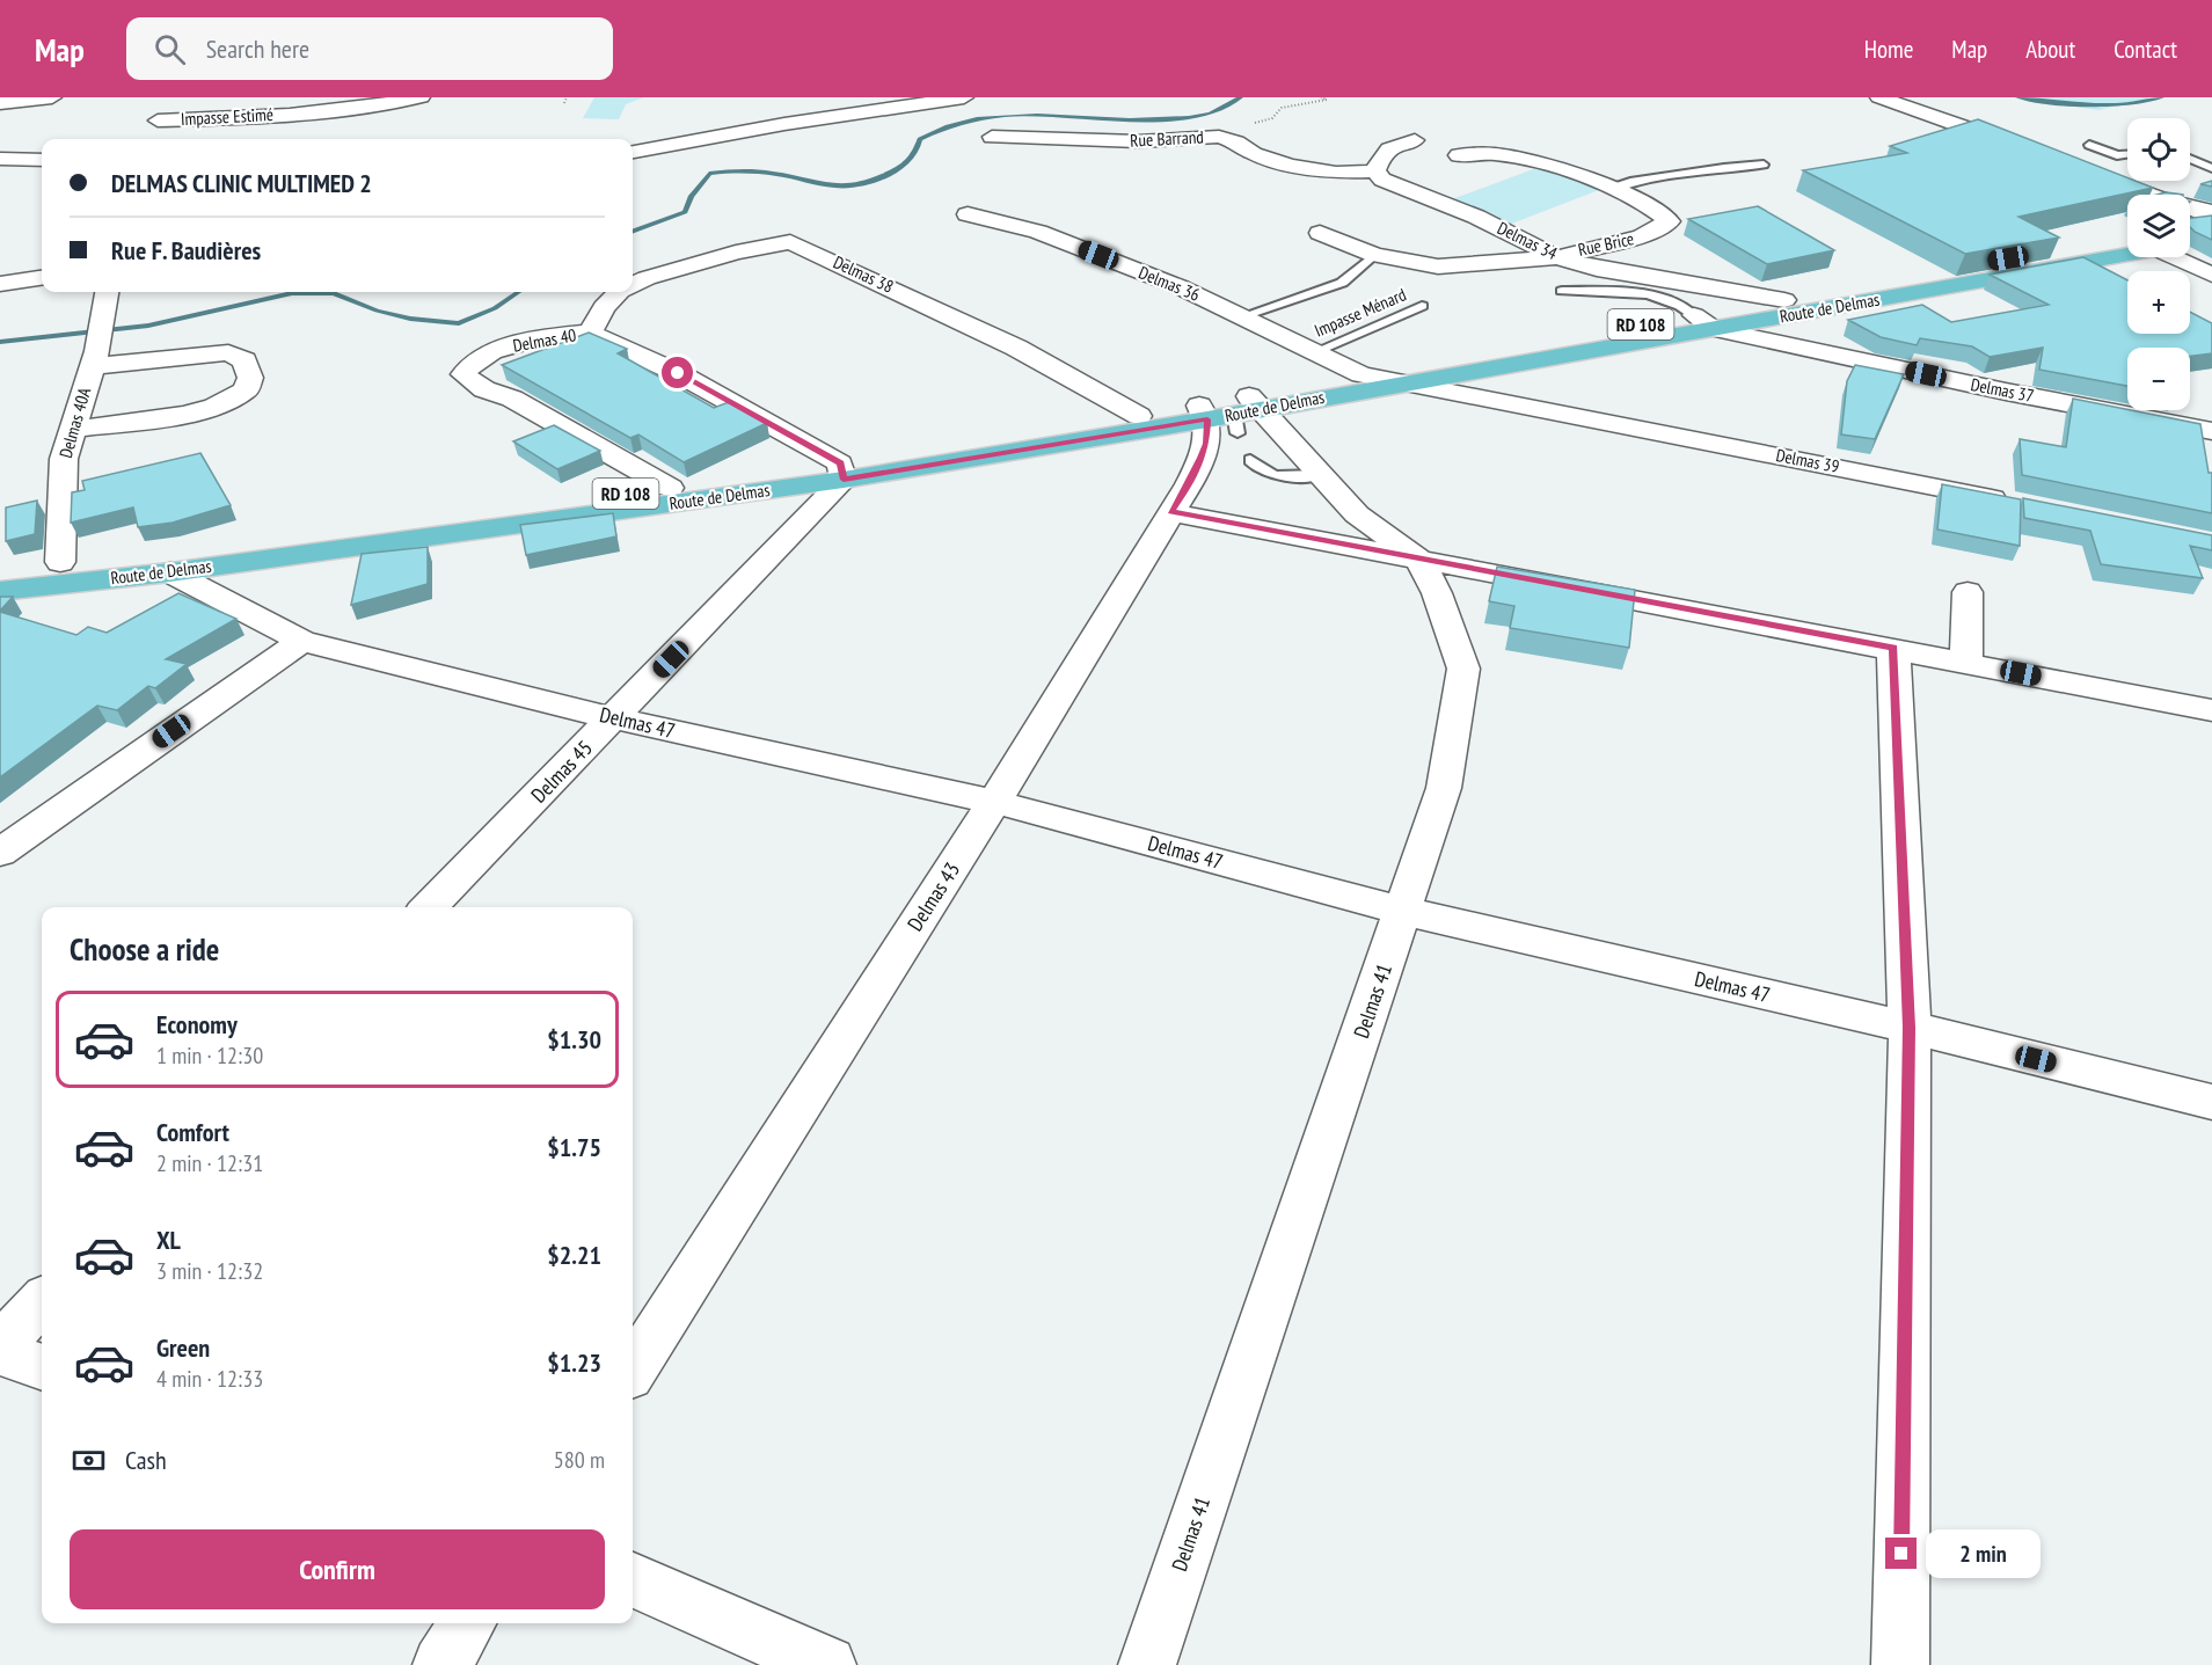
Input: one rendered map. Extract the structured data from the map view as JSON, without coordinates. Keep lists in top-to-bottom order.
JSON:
{
  "streets": {
    "main road": ["Route de Delmas", "RD 108"],
    "street": [
      "Impasse Estimé",
      "Rue Barrand",
      "Delmas 34",
      "Rue Brice",
      "Delmas 38",
      "Delmas 36",
      "Delmas 40",
      "Delmas 37",
      "Delmas 40A",
      "Delmas 39",
      "Delmas 47",
      "Delmas 45",
      "Delmas 43",
      "Delmas 41"
    ],
    "lane": ["Impasse Ménard"]
  },
  "crossings": [
    ["Rue Barrand", "Delmas 34"],
    ["Delmas 34", "Rue Brice"],
    ["Delmas 34", "Route de Delmas"],
    ["Delmas 38", "Route de Delmas"],
    ["Delmas 38", "Delmas 40"],
    ["Delmas 36", "Route de Delmas"],
    ["Delmas 36", "Impasse Ménard"],
    ["Delmas 36", "Delmas 39"],
    ["Route de Delmas", "Delmas 40"],
    ["Route de Delmas", "Delmas 37"],
    ["Route de Delmas", "Delmas 40A"],
    ["Route de Delmas", "Delmas 39"],
    ["Route de Delmas", "Delmas 47"],
    ["Route de Delmas", "Delmas 45"],
    ["Route de Delmas", "Delmas 43"],
    ["Route de Delmas", "Delmas 41"],
    ["Delmas 40", "Delmas 45"],
    ["Delmas 47", "Delmas 45"],
    ["Delmas 47", "Delmas 43"],
    ["Delmas 47", "Delmas 41"],
    ["Delmas 43", "Delmas 41"]
  ],
  "page": {
    "header": "Map",
    "search": "Search here",
    "nav": [
      "Home",
      "Map",
      "About",
      "Contact"
    ],
    "map_buttons": ["+", "−"],
    "banner": ["DELMAS CLINIC MULTIMED 2", "Rue F. Baudières"],
    "heading": "Choose a ride",
    "list": [
      {
        "name": "Economy",
        "note": "1 min · 12:30",
        "value": "$1.30"
      },
      {
        "name": "Comfort",
        "note": "2 min · 12:31",
        "value": "$1.75"
      },
      {
        "name": "XL",
        "note": "3 min · 12:32",
        "value": "$2.21"
      },
      {
        "name": "Green",
        "note": "4 min · 12:33",
        "value": "$1.23"
      }
    ],
    "pay": ["Cash", "580 m"],
    "buttons": "Confirm",
    "bubble": "2 min"
  }
}
